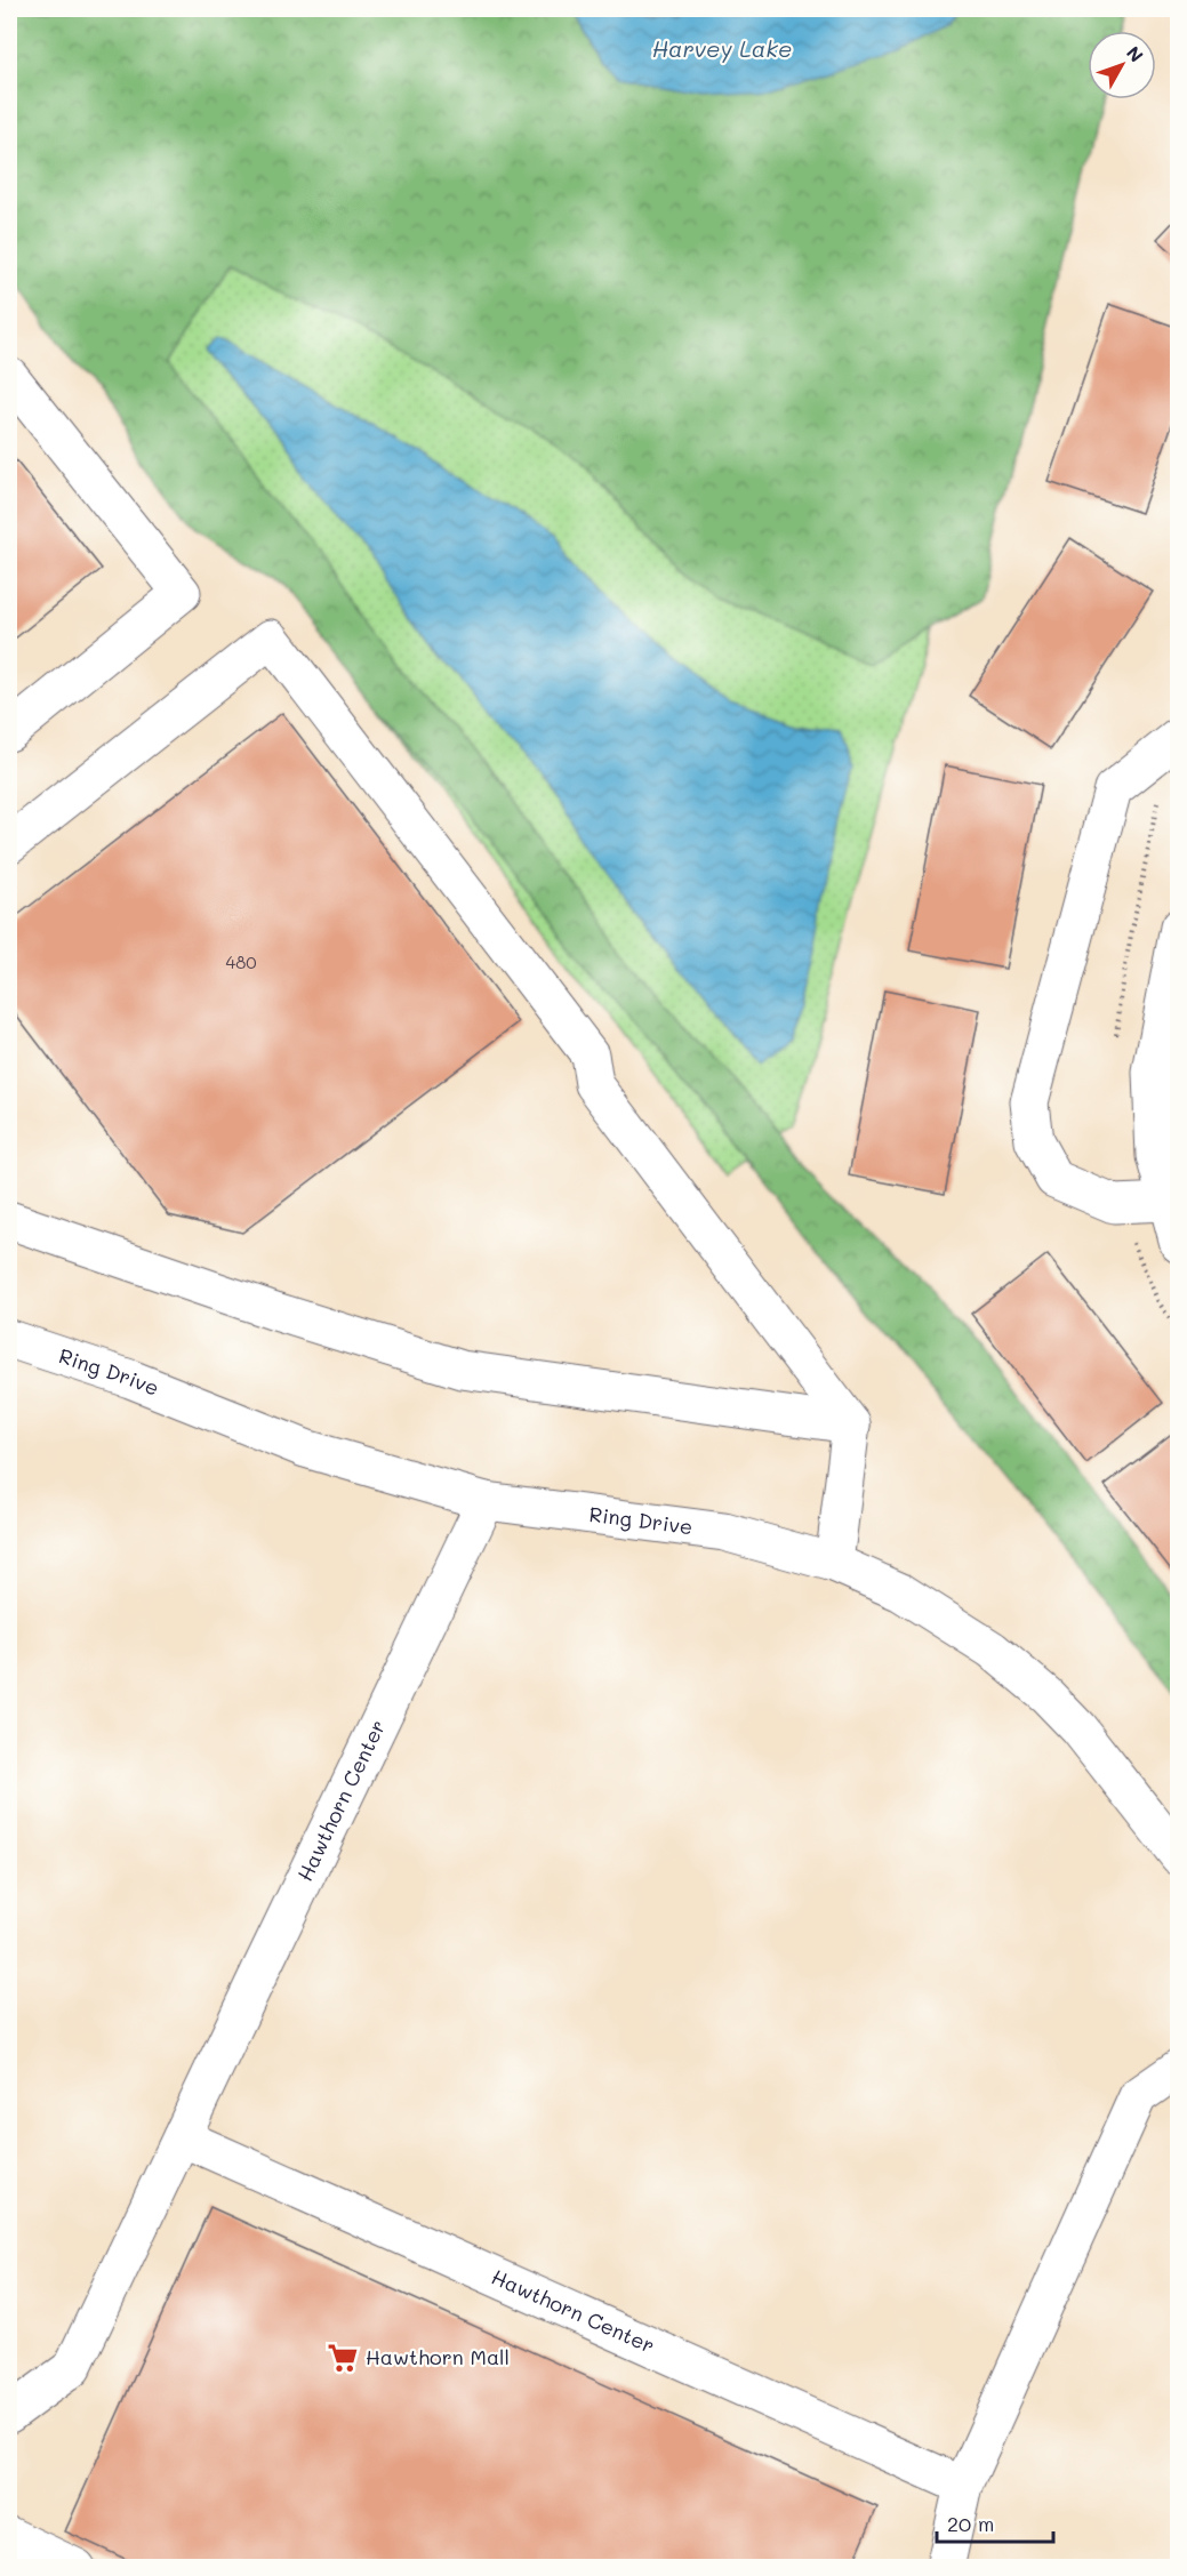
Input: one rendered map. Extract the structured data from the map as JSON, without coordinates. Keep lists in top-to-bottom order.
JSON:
{
  "streets": {
    "street": ["Ring Drive", "Hawthorn Center"]
  },
  "crossings": [
    ["Ring Drive", "Hawthorn Center"]
  ],
  "water": ["Harvey Lake"],
  "places": {
    "supermarket": ["Hawthorn Mall"]
  },
  "house_numbers": ["480"],
  "scale_bar": "20 m",
  "north": "top right"
}
